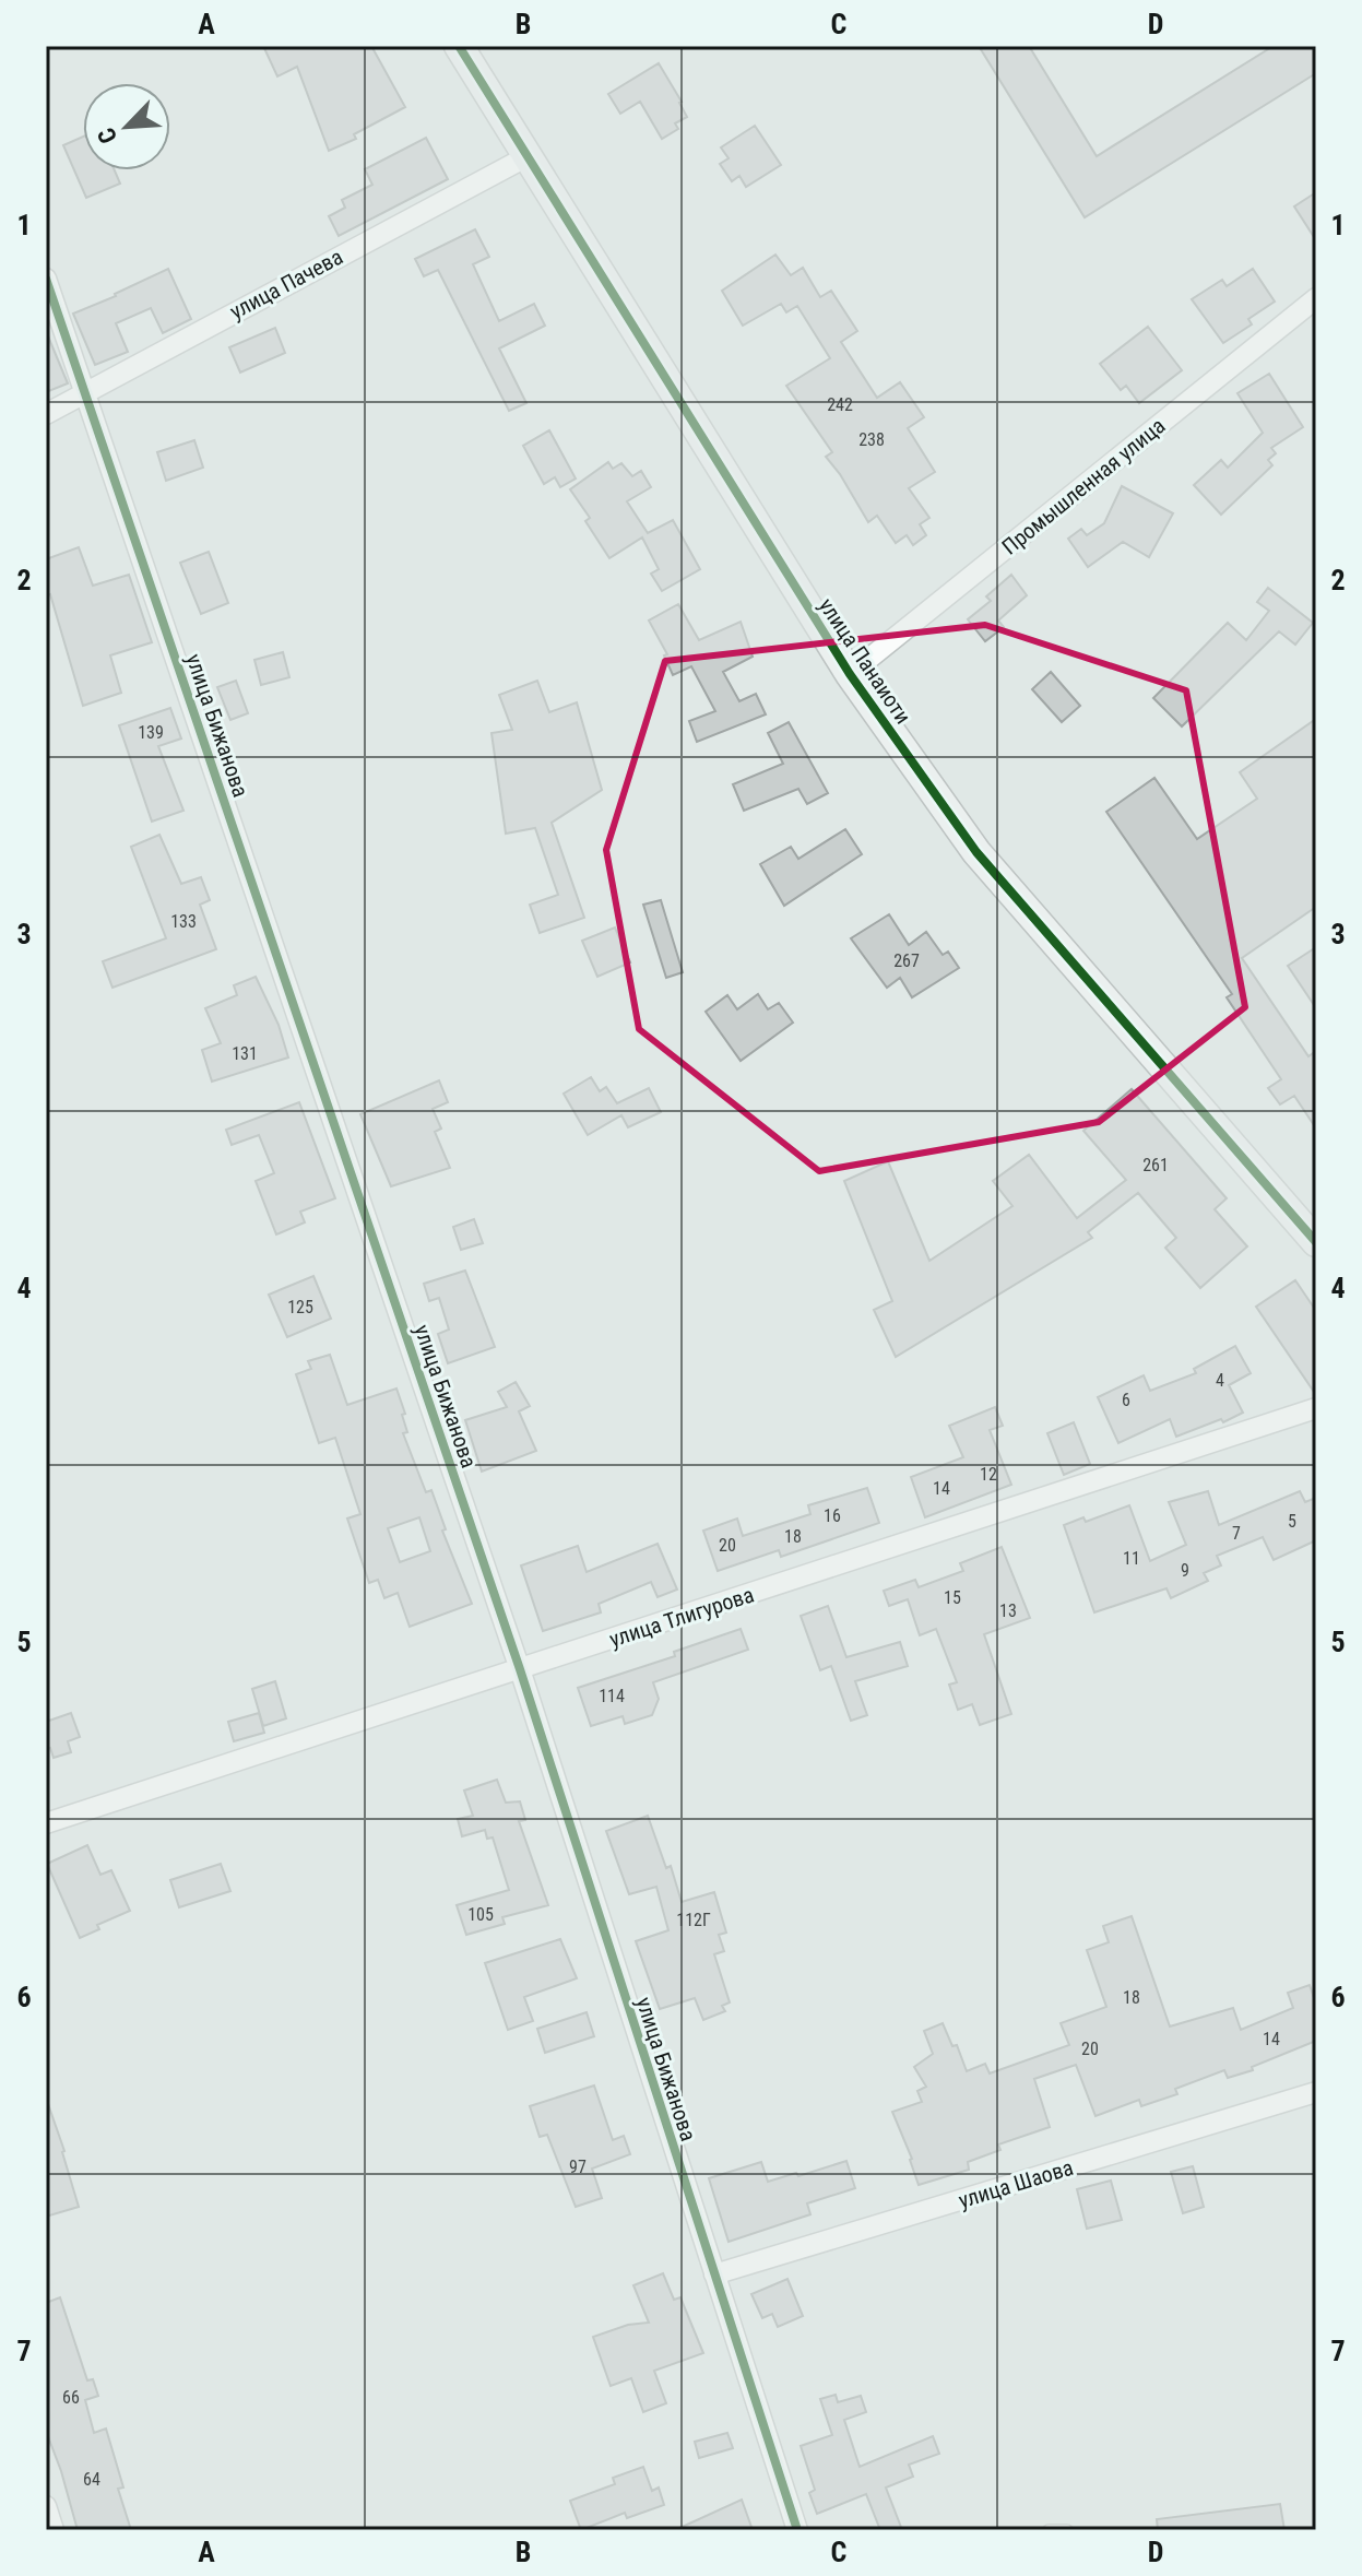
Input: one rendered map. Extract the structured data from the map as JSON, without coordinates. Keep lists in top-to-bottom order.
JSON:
{
  "streets": {
    "street": [
      "улица Пачева",
      "Промышленная улица",
      "улица Панаиоти",
      "улица Бижанова",
      "улица Тлигурова",
      "улица Шаова"
    ]
  },
  "crossings": [
    ["улица Пачева", "улица Панаиоти"],
    ["улица Пачева", "улица Бижанова"],
    ["Промышленная улица", "улица Панаиоти"],
    ["улица Бижанова", "улица Тлигурова"],
    ["улица Бижанова", "улица Шаова"]
  ],
  "house_numbers": [
    "242",
    "238",
    "139",
    "133",
    "267",
    "131",
    "261",
    "125",
    "4",
    "6",
    "12",
    "14",
    "16",
    "5",
    "7",
    "18",
    "20",
    "11",
    "9",
    "15",
    "13",
    "114",
    "105",
    "112Г",
    "18",
    "14",
    "20",
    "97",
    "66",
    "64"
  ],
  "north": "bottom left",
  "grid": {
    "columns": [
      "A",
      "B",
      "C",
      "D"
    ],
    "rows": [
      "1",
      "2",
      "3",
      "4",
      "5",
      "6",
      "7"
    ]
  }
}
